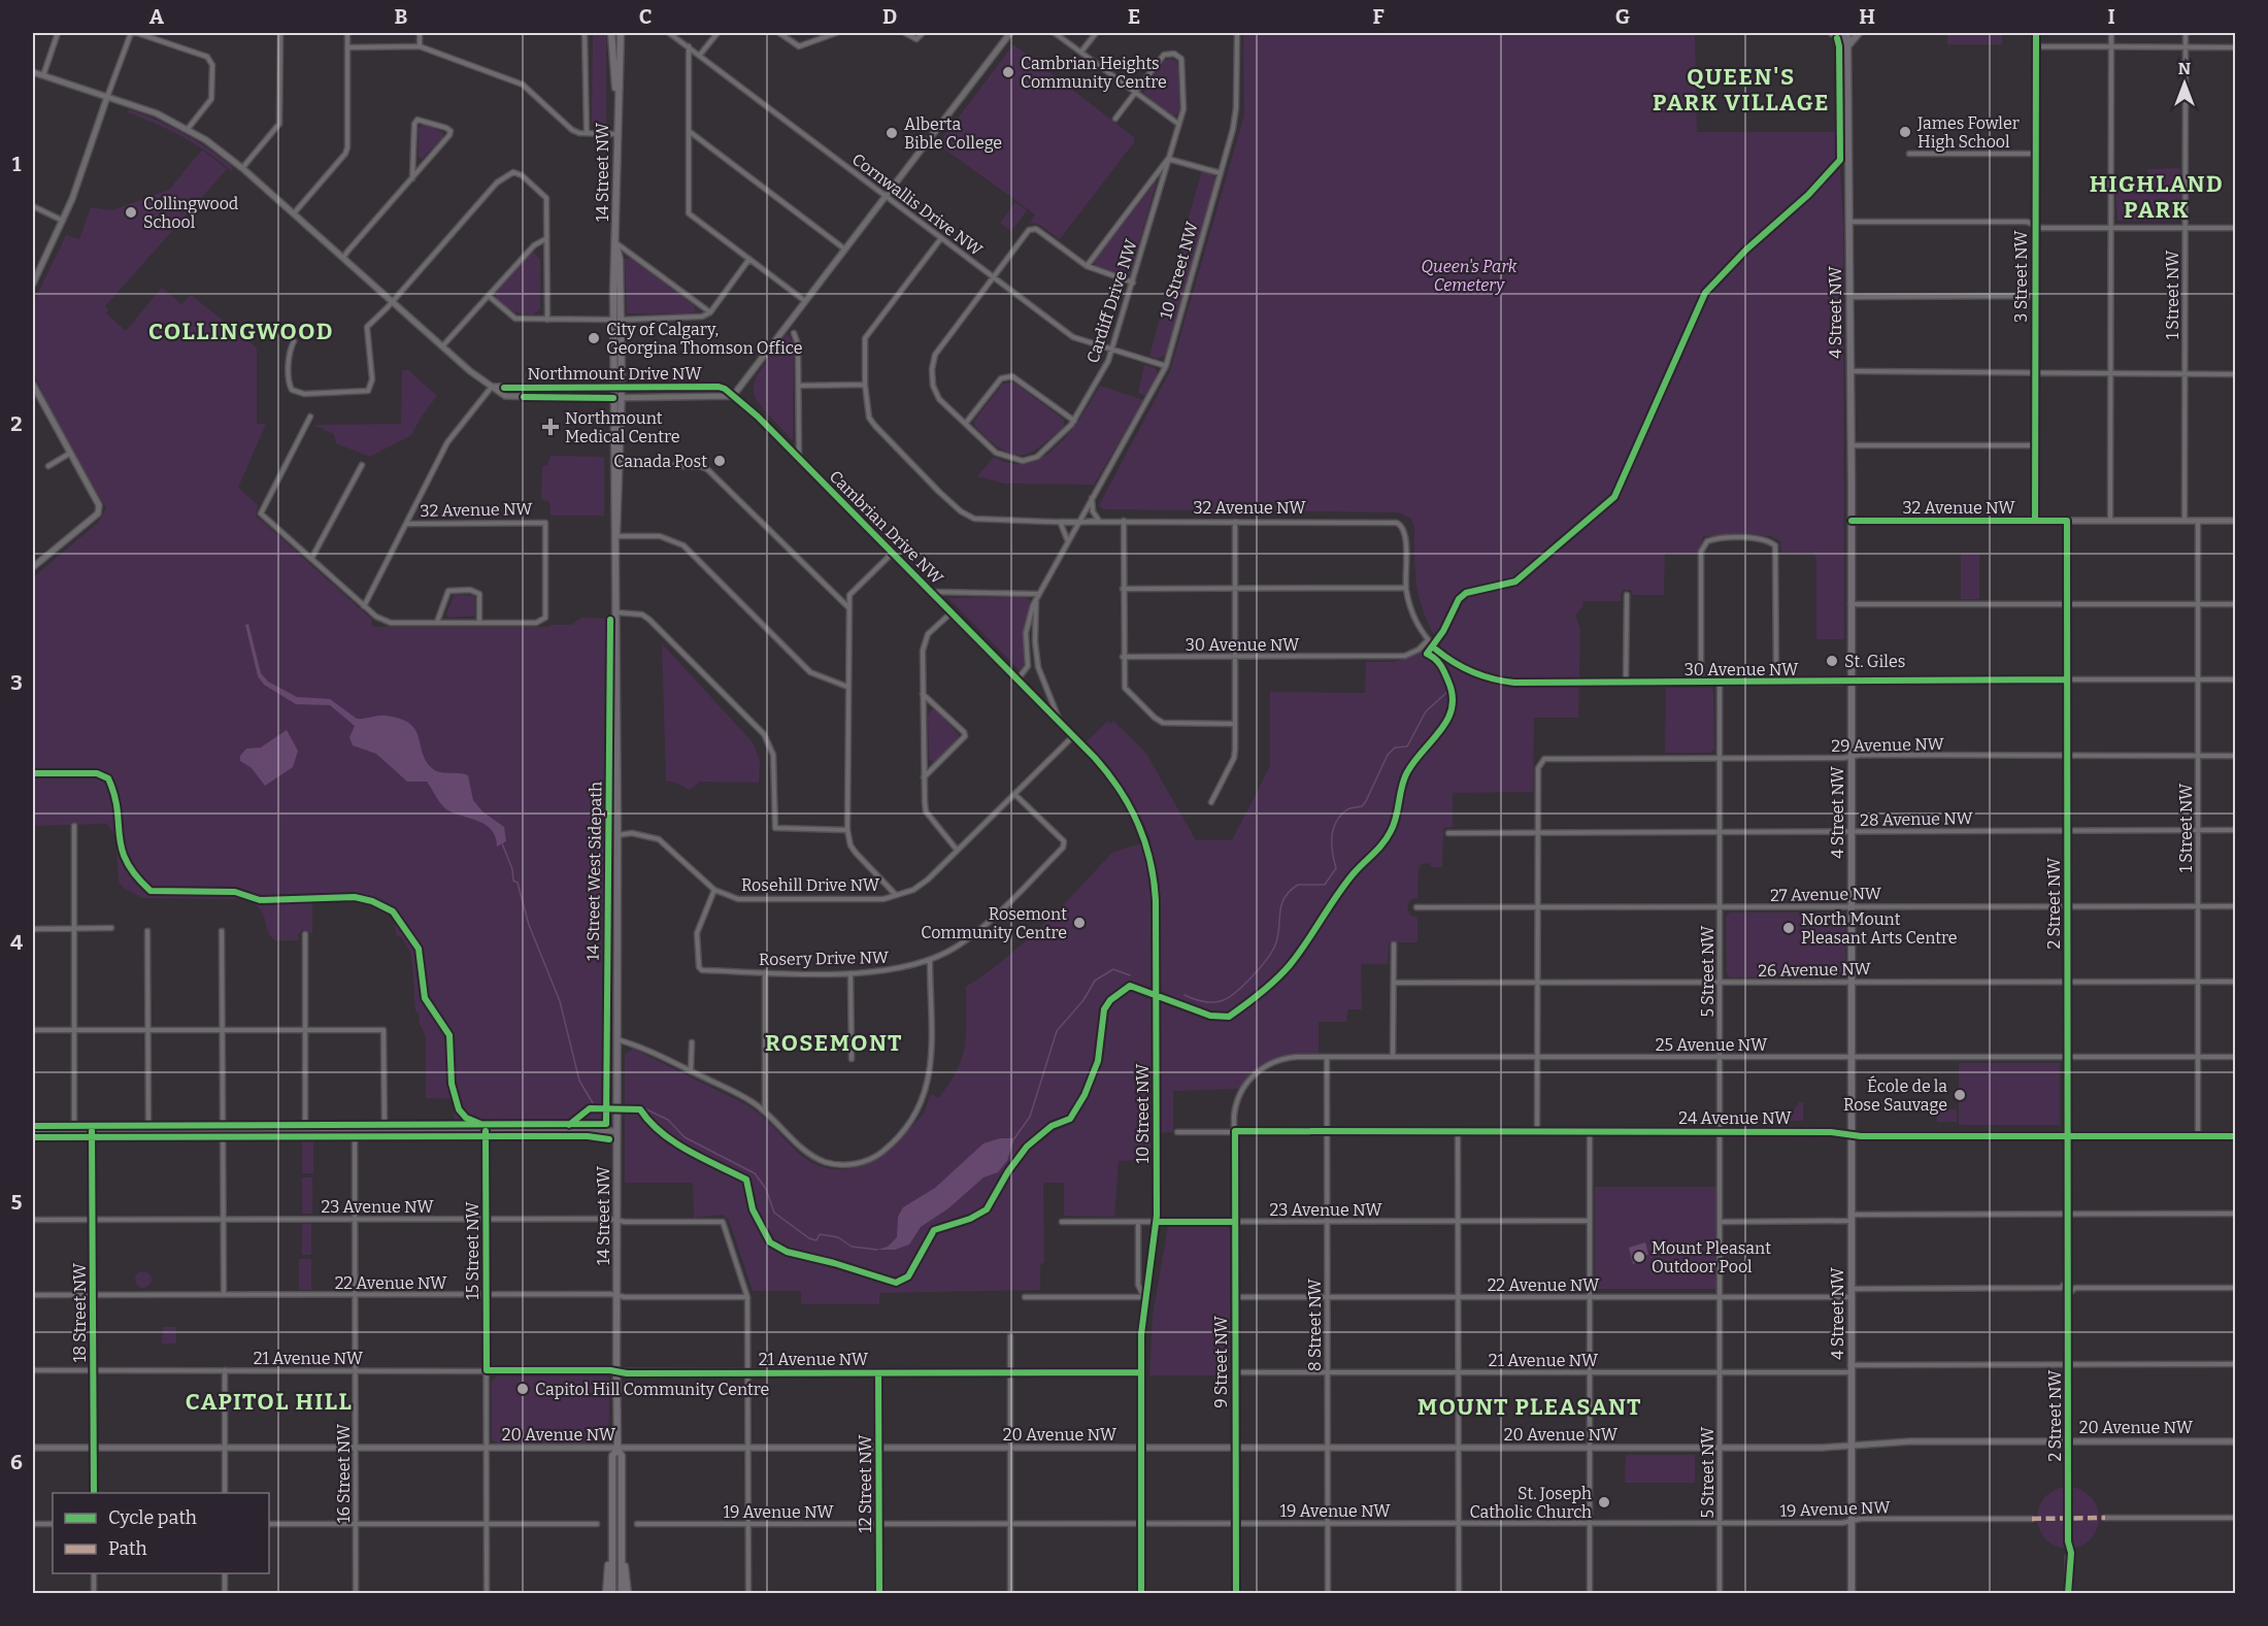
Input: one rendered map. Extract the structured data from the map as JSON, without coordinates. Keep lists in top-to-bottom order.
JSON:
{
  "streets": {
    "main road": ["14 Street NW", "4 Street NW"],
    "street": [
      "Cornwallis Drive NW",
      "10 Street NW",
      "3 Street NW",
      "1 Street NW",
      "Cardiff Drive NW",
      "Northmount Drive NW",
      "32 Avenue NW",
      "Cambrian Drive NW",
      "30 Avenue NW",
      "29 Avenue NW",
      "28 Avenue NW",
      "Rosehill Drive NW",
      "27 Avenue NW",
      "2 Street NW",
      "Rosery Drive NW",
      "26 Avenue NW",
      "5 Street NW",
      "25 Avenue NW",
      "24 Avenue NW",
      "23 Avenue NW",
      "15 Street NW",
      "22 Avenue NW",
      "18 Street NW",
      "8 Street NW",
      "21 Avenue NW",
      "9 Street NW",
      "20 Avenue NW",
      "16 Street NW",
      "12 Street NW",
      "19 Avenue NW"
    ],
    "cycle path": ["14 Street West Sidepath"]
  },
  "crossings": [
    ["14 Street NW", "Northmount Drive NW"],
    ["14 Street NW", "Rosehill Drive NW"],
    ["14 Street NW", "23 Avenue NW"],
    ["14 Street NW", "22 Avenue NW"],
    ["14 Street NW", "21 Avenue NW"],
    ["14 Street NW", "20 Avenue NW"],
    ["Cornwallis Drive NW", "10 Street NW"],
    ["Cornwallis Drive NW", "Cardiff Drive NW"],
    ["Cornwallis Drive NW", "32 Avenue NW"],
    ["10 Street NW", "32 Avenue NW"],
    ["10 Street NW", "Cambrian Drive NW"],
    ["10 Street NW", "Rosehill Drive NW"],
    ["10 Street NW", "23 Avenue NW"],
    ["10 Street NW", "21 Avenue NW"],
    ["10 Street NW", "20 Avenue NW"],
    ["10 Street NW", "19 Avenue NW"],
    ["3 Street NW", "32 Avenue NW"],
    ["1 Street NW", "32 Avenue NW"],
    ["1 Street NW", "30 Avenue NW"],
    ["1 Street NW", "29 Avenue NW"],
    ["1 Street NW", "28 Avenue NW"],
    ["1 Street NW", "27 Avenue NW"],
    ["1 Street NW", "26 Avenue NW"],
    ["1 Street NW", "25 Avenue NW"],
    ["1 Street NW", "24 Avenue NW"],
    ["4 Street NW", "32 Avenue NW"],
    ["4 Street NW", "30 Avenue NW"],
    ["4 Street NW", "29 Avenue NW"],
    ["4 Street NW", "28 Avenue NW"],
    ["4 Street NW", "27 Avenue NW"],
    ["4 Street NW", "2 Street NW"],
    ["4 Street NW", "26 Avenue NW"],
    ["4 Street NW", "25 Avenue NW"],
    ["4 Street NW", "24 Avenue NW"],
    ["4 Street NW", "22 Avenue NW"],
    ["4 Street NW", "21 Avenue NW"],
    ["4 Street NW", "20 Avenue NW"],
    ["4 Street NW", "19 Avenue NW"],
    ["Northmount Drive NW", "Cambrian Drive NW"],
    ["32 Avenue NW", "2 Street NW"],
    ["30 Avenue NW", "2 Street NW"],
    ["30 Avenue NW", "5 Street NW"],
    ["29 Avenue NW", "28 Avenue NW"],
    ["29 Avenue NW", "2 Street NW"],
    ["29 Avenue NW", "5 Street NW"],
    ["28 Avenue NW", "2 Street NW"],
    ["28 Avenue NW", "5 Street NW"],
    ["Rosehill Drive NW", "Rosery Drive NW"],
    ["27 Avenue NW", "2 Street NW"],
    ["27 Avenue NW", "5 Street NW"],
    ["2 Street NW", "26 Avenue NW"],
    ["2 Street NW", "25 Avenue NW"],
    ["2 Street NW", "24 Avenue NW"],
    ["2 Street NW", "21 Avenue NW"],
    ["2 Street NW", "20 Avenue NW"],
    ["26 Avenue NW", "5 Street NW"],
    ["5 Street NW", "25 Avenue NW"],
    ["5 Street NW", "24 Avenue NW"],
    ["5 Street NW", "22 Avenue NW"],
    ["5 Street NW", "21 Avenue NW"],
    ["5 Street NW", "20 Avenue NW"],
    ["5 Street NW", "19 Avenue NW"],
    ["25 Avenue NW", "24 Avenue NW"],
    ["25 Avenue NW", "8 Street NW"],
    ["25 Avenue NW", "9 Street NW"],
    ["24 Avenue NW", "8 Street NW"],
    ["24 Avenue NW", "9 Street NW"],
    ["23 Avenue NW", "15 Street NW"],
    ["23 Avenue NW", "22 Avenue NW"],
    ["23 Avenue NW", "18 Street NW"],
    ["23 Avenue NW", "8 Street NW"],
    ["23 Avenue NW", "9 Street NW"],
    ["23 Avenue NW", "16 Street NW"],
    ["15 Street NW", "22 Avenue NW"],
    ["15 Street NW", "21 Avenue NW"],
    ["15 Street NW", "20 Avenue NW"],
    ["22 Avenue NW", "18 Street NW"],
    ["22 Avenue NW", "8 Street NW"],
    ["22 Avenue NW", "9 Street NW"],
    ["22 Avenue NW", "16 Street NW"],
    ["18 Street NW", "21 Avenue NW"],
    ["18 Street NW", "20 Avenue NW"],
    ["8 Street NW", "21 Avenue NW"],
    ["8 Street NW", "20 Avenue NW"],
    ["8 Street NW", "19 Avenue NW"],
    ["21 Avenue NW", "9 Street NW"],
    ["21 Avenue NW", "16 Street NW"],
    ["21 Avenue NW", "12 Street NW"],
    ["9 Street NW", "20 Avenue NW"],
    ["9 Street NW", "19 Avenue NW"],
    ["20 Avenue NW", "16 Street NW"],
    ["20 Avenue NW", "12 Street NW"],
    ["12 Street NW", "19 Avenue NW"]
  ],
  "districts": [
    "QUEEN'S PARK VILLAGE",
    "HIGHLAND PARK",
    "COLLINGWOOD",
    "ROSEMONT",
    "CAPITOL HILL",
    "MOUNT PLEASANT"
  ],
  "parks": ["Queen's Park Cemetery"],
  "places": {
    "other": [
      "Cambrian Heights Community Centre",
      "James Fowler High School",
      "Alberta Bible College",
      "Collingwood School",
      "City of Calgary, Georgina Thomson Office",
      "Canada Post",
      "St. Giles",
      "Rosemont Community Centre",
      "North Mount Pleasant Arts Centre",
      "École de la Rose Sauvage",
      "Mount Pleasant Outdoor Pool",
      "Capitol Hill Community Centre",
      "St. Joseph Catholic Church"
    ],
    "health": ["Northmount Medical Centre"]
  },
  "legend": ["Cycle path", "Path"],
  "north": "top",
  "grid": {
    "columns": [
      "A",
      "B",
      "C",
      "D",
      "E",
      "F",
      "G",
      "H",
      "I"
    ],
    "rows": [
      "1",
      "2",
      "3",
      "4",
      "5",
      "6"
    ]
  }
}
